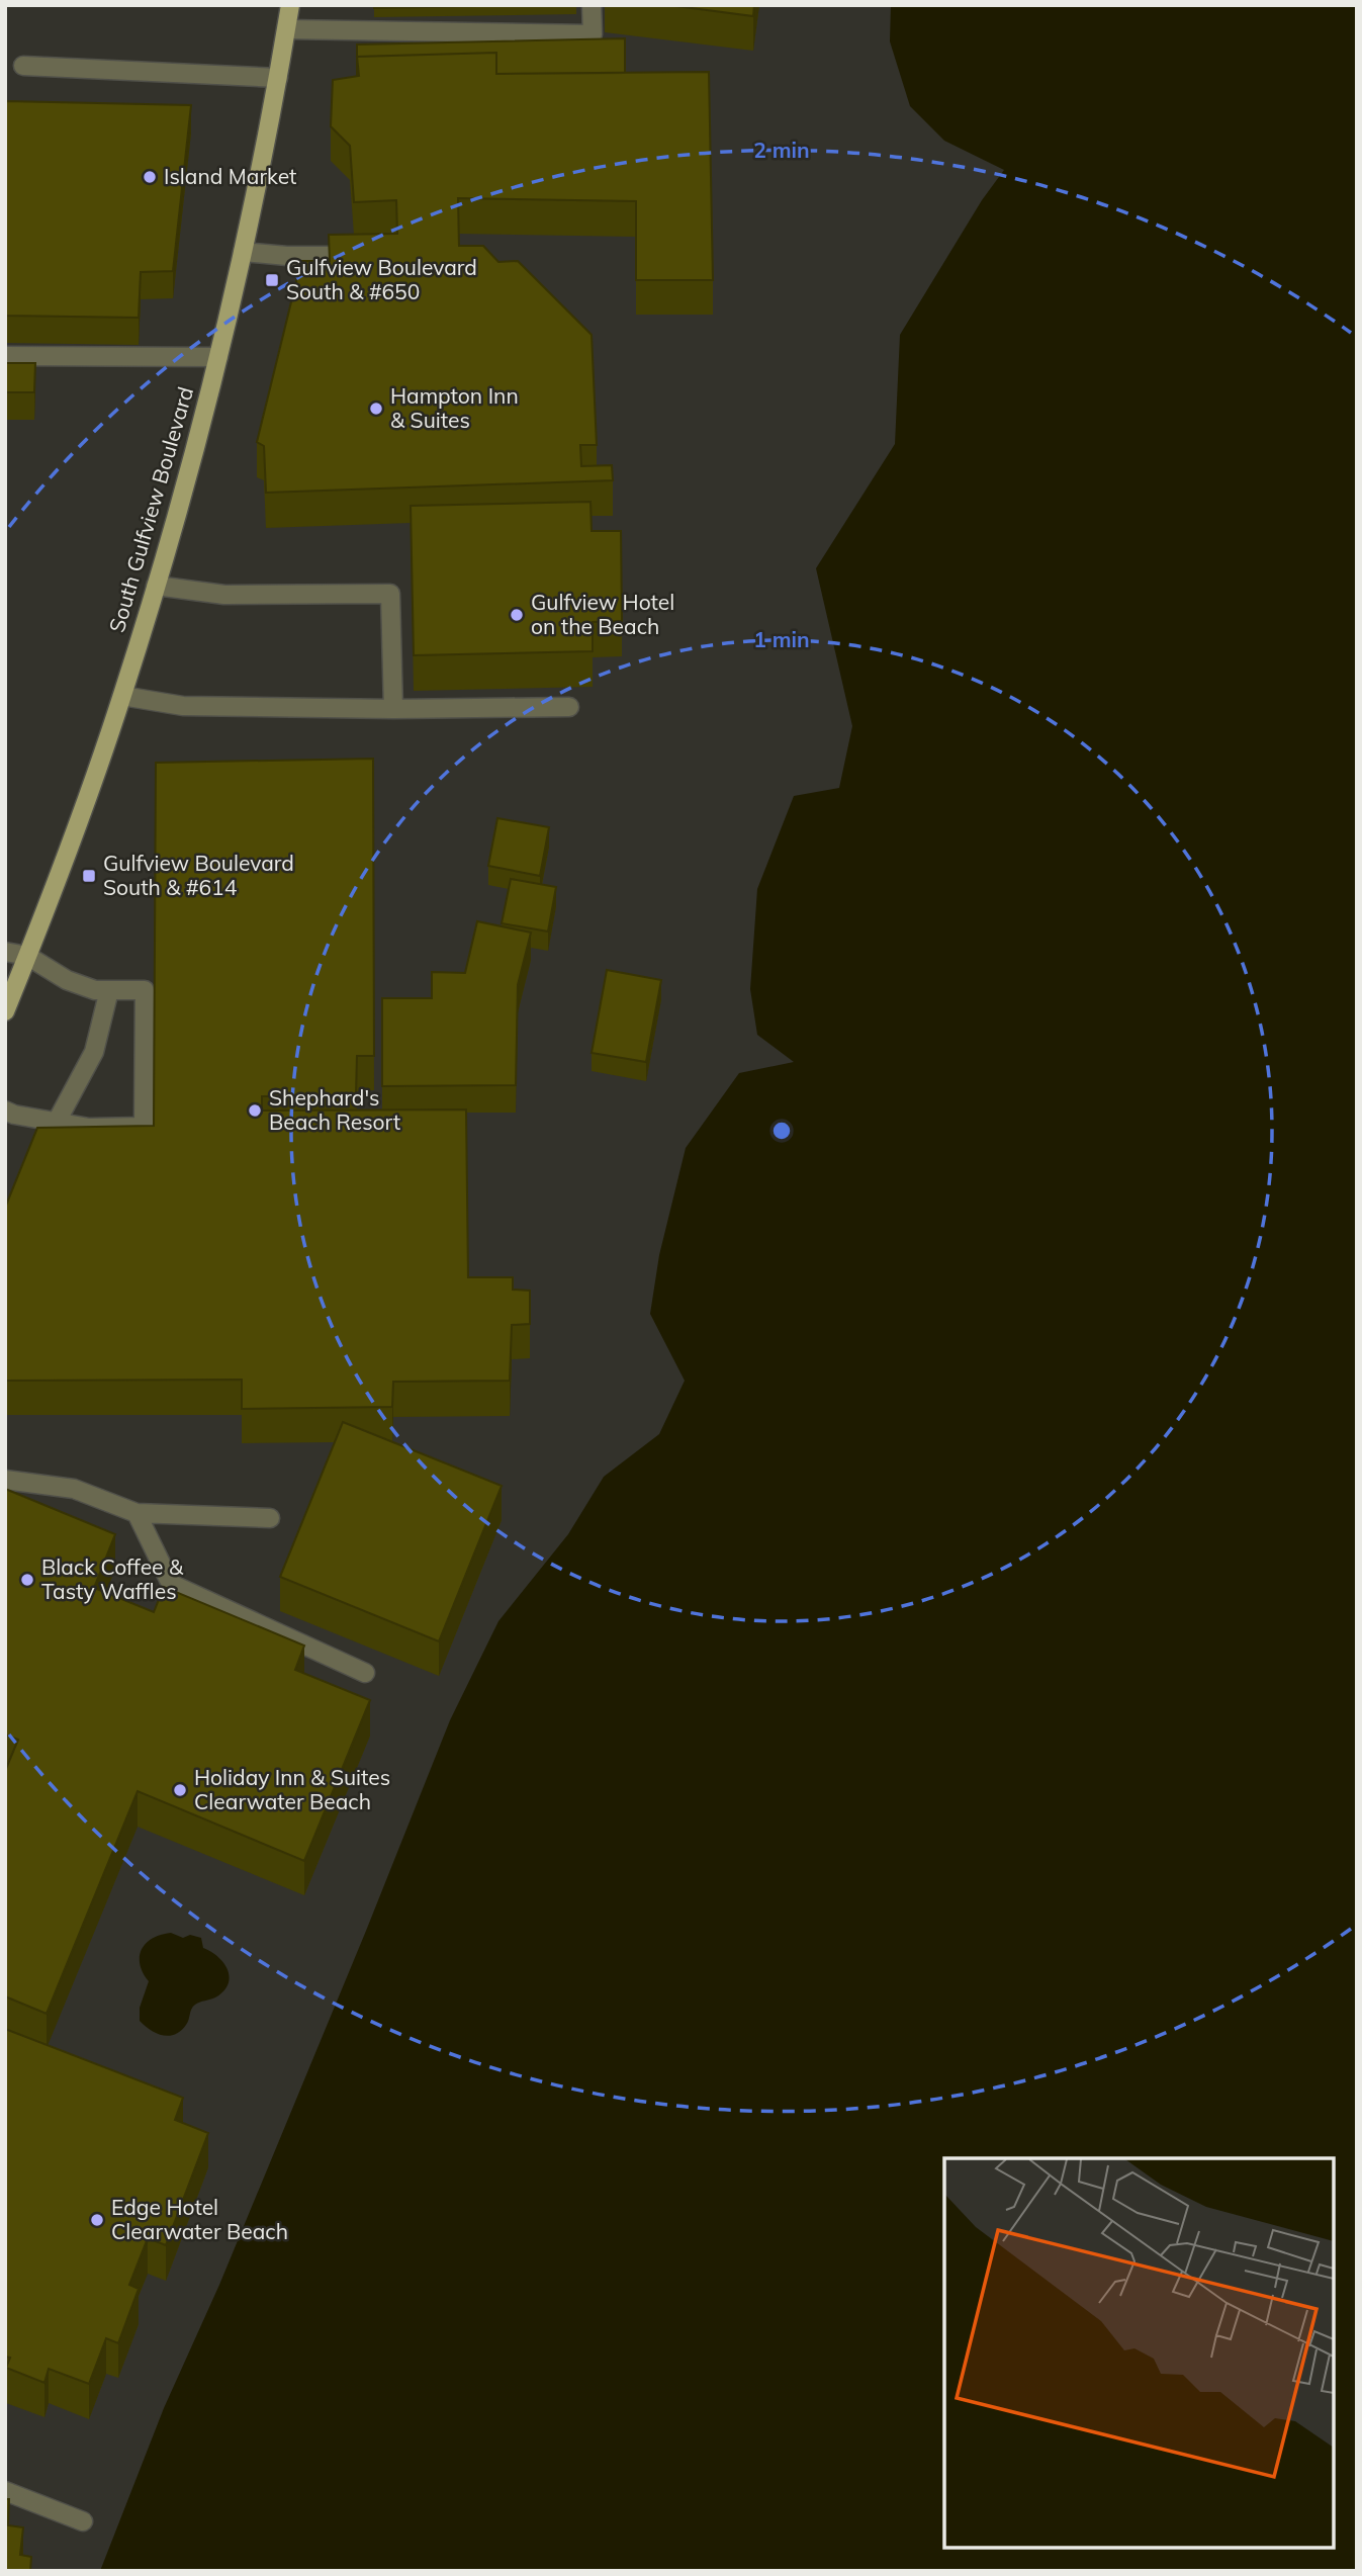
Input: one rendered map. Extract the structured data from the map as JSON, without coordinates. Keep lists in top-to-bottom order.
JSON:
{
  "streets": {
    "main road": ["South Gulfview Boulevard"]
  },
  "places": {
    "other": [
      "Island Market",
      "Hampton Inn & Suites",
      "Gulfview Hotel on the Beach",
      "Shephard's Beach Resort",
      "Black Coffee & Tasty Waffles",
      "Holiday Inn & Suites Clearwater Beach",
      "Edge Hotel Clearwater Beach"
    ],
    "transit": ["Gulfview Boulevard South & #650", "Gulfview Boulevard South & #614"]
  },
  "rings": ["2 min", "1 min"]
}
